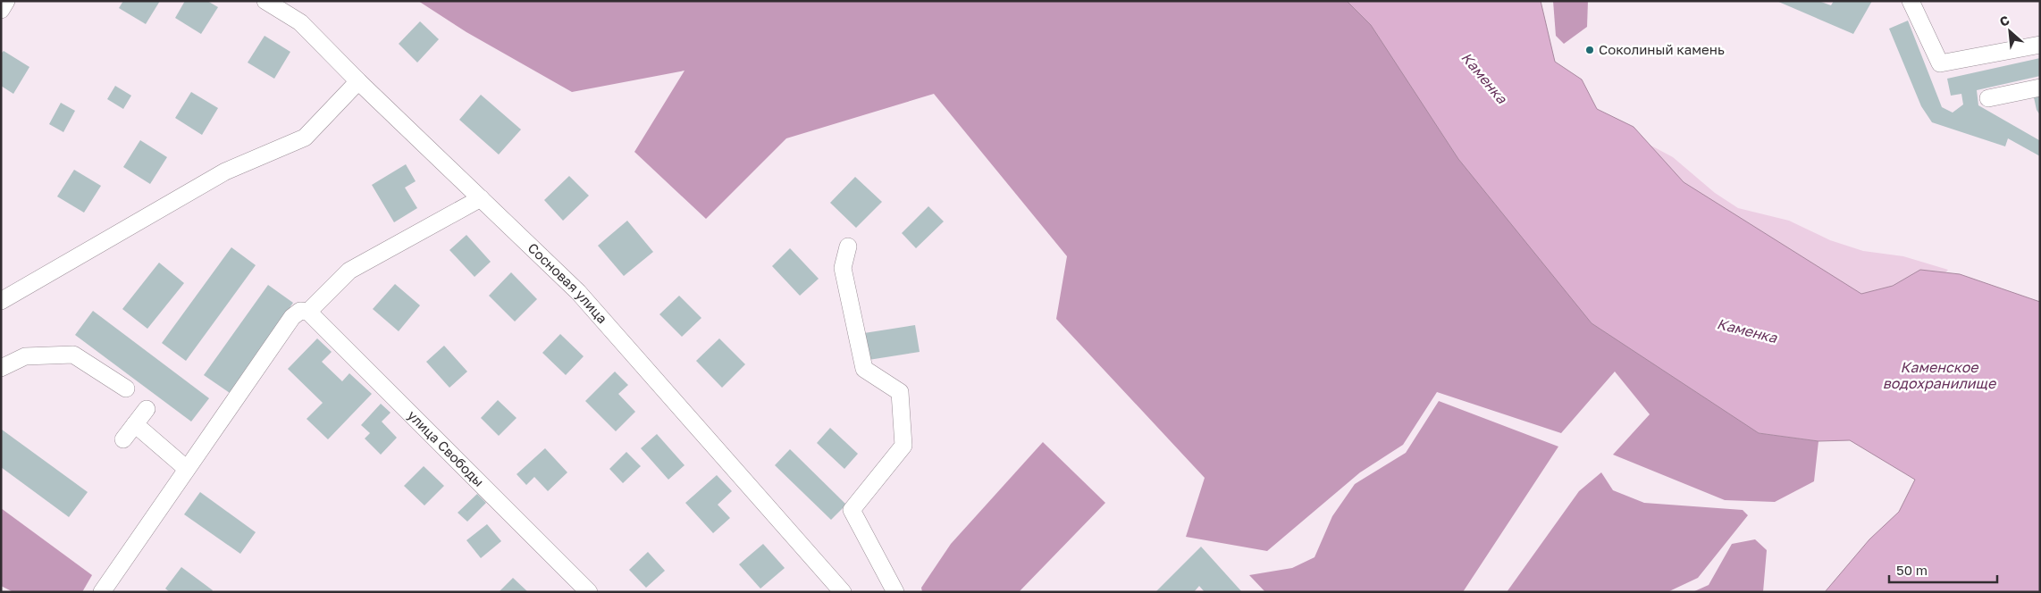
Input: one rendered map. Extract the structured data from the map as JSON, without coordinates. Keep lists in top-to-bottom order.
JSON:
{
  "streets": {
    "street": ["Сосновая улица", "улица Свободы"]
  },
  "water": ["Каменка", "Каменское водохранилище"],
  "places": ["Соколиный камень"],
  "scale_bar": "50 m",
  "north": "top left"
}
